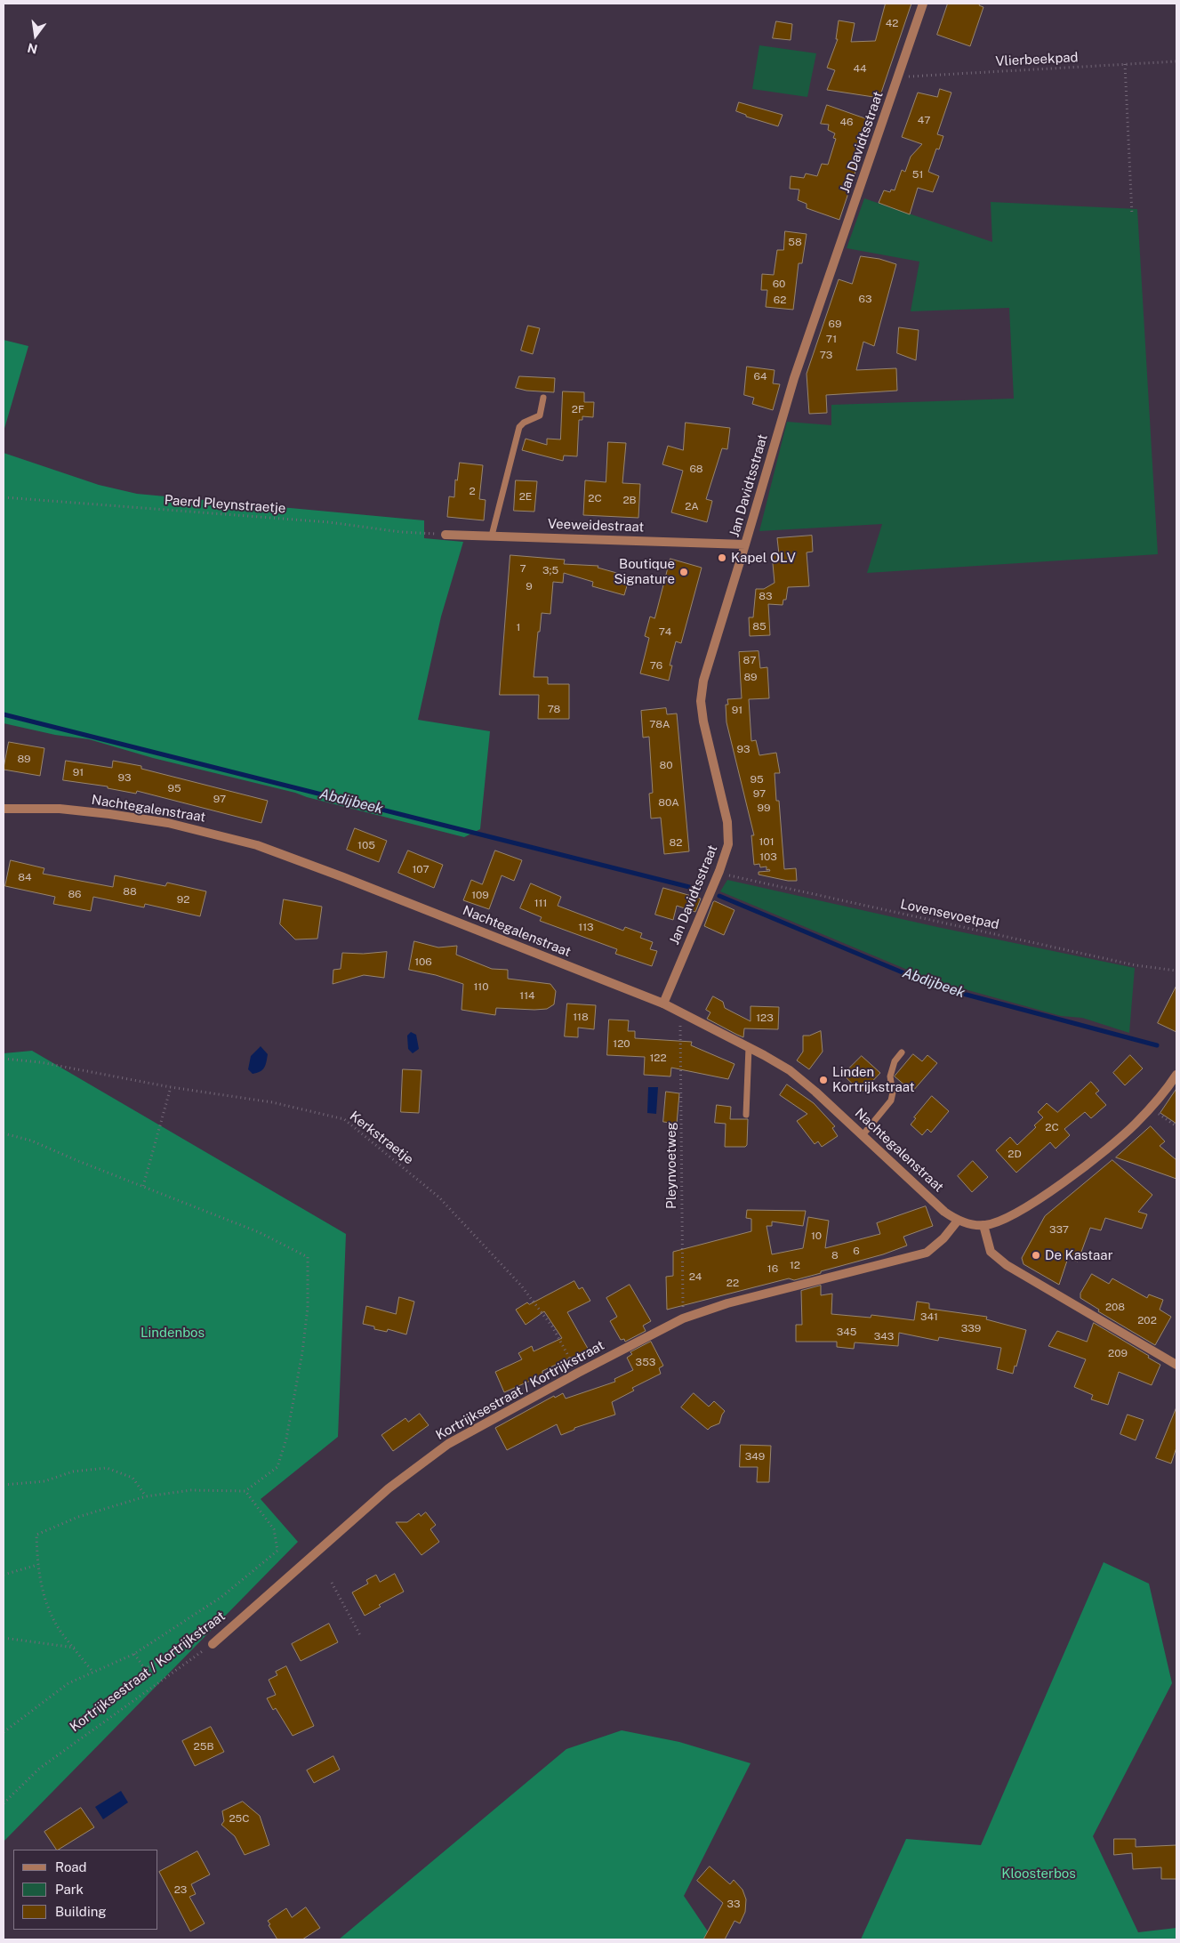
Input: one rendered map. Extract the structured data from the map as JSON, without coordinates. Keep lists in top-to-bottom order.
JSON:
{
  "streets": {
    "street": [
      "Jan Davidtsstraat",
      "Veeweidestraat",
      "Nachtegalenstraat",
      "Kortrijksestraat / Kortrijkstraat"
    ],
    "path": [
      "Vlierbeekpad",
      "Paerd Pleynstraetje",
      "Lovensevoetpad",
      "Kerkstraetje",
      "Pleynvoetweg"
    ]
  },
  "crossings": [
    ["Vlierbeekpad", "Jan Davidtsstraat"],
    ["Jan Davidtsstraat", "Veeweidestraat"],
    ["Jan Davidtsstraat", "Nachtegalenstraat"],
    ["Jan Davidtsstraat", "Lovensevoetpad"],
    ["Paerd Pleynstraetje", "Veeweidestraat"],
    ["Nachtegalenstraat", "Pleynvoetweg"],
    ["Nachtegalenstraat", "Kortrijksestraat / Kortrijkstraat"],
    ["Kerkstraetje", "Kortrijksestraat / Kortrijkstraat"],
    ["Pleynvoetweg", "Kortrijksestraat / Kortrijkstraat"]
  ],
  "water": ["Abdijbeek"],
  "parks": ["Lindenbos", "Kloosterbos"],
  "places": [
    "Kapel OLV",
    "Boutique Signature",
    "Linden Kortrijkstraat",
    "De Kastaar"
  ],
  "house_numbers": [
    "42",
    "44",
    "47",
    "46",
    "51",
    "58",
    "60",
    "63",
    "62",
    "69",
    "71",
    "73",
    "64",
    "2F",
    "68",
    "2",
    "2E",
    "2C",
    "2B",
    "2A",
    "7",
    "3;5",
    "9",
    "83",
    "85",
    "1",
    "74",
    "87",
    "76",
    "89",
    "78",
    "91",
    "78A",
    "93",
    "89",
    "80",
    "91",
    "93",
    "95",
    "95",
    "97",
    "97",
    "80A",
    "99",
    "101",
    "82",
    "105",
    "103",
    "107",
    "84",
    "88",
    "86",
    "109",
    "92",
    "111",
    "113",
    "106",
    "110",
    "114",
    "118",
    "123",
    "120",
    "122",
    "2C",
    "2D",
    "337",
    "10",
    "6",
    "8",
    "12",
    "16",
    "24",
    "22",
    "208",
    "341",
    "202",
    "339",
    "345",
    "343",
    "209",
    "353",
    "349",
    "25B",
    "25C",
    "23",
    "33"
  ],
  "legend": ["Road", "Park", "Building"],
  "north": "bottom"
}
